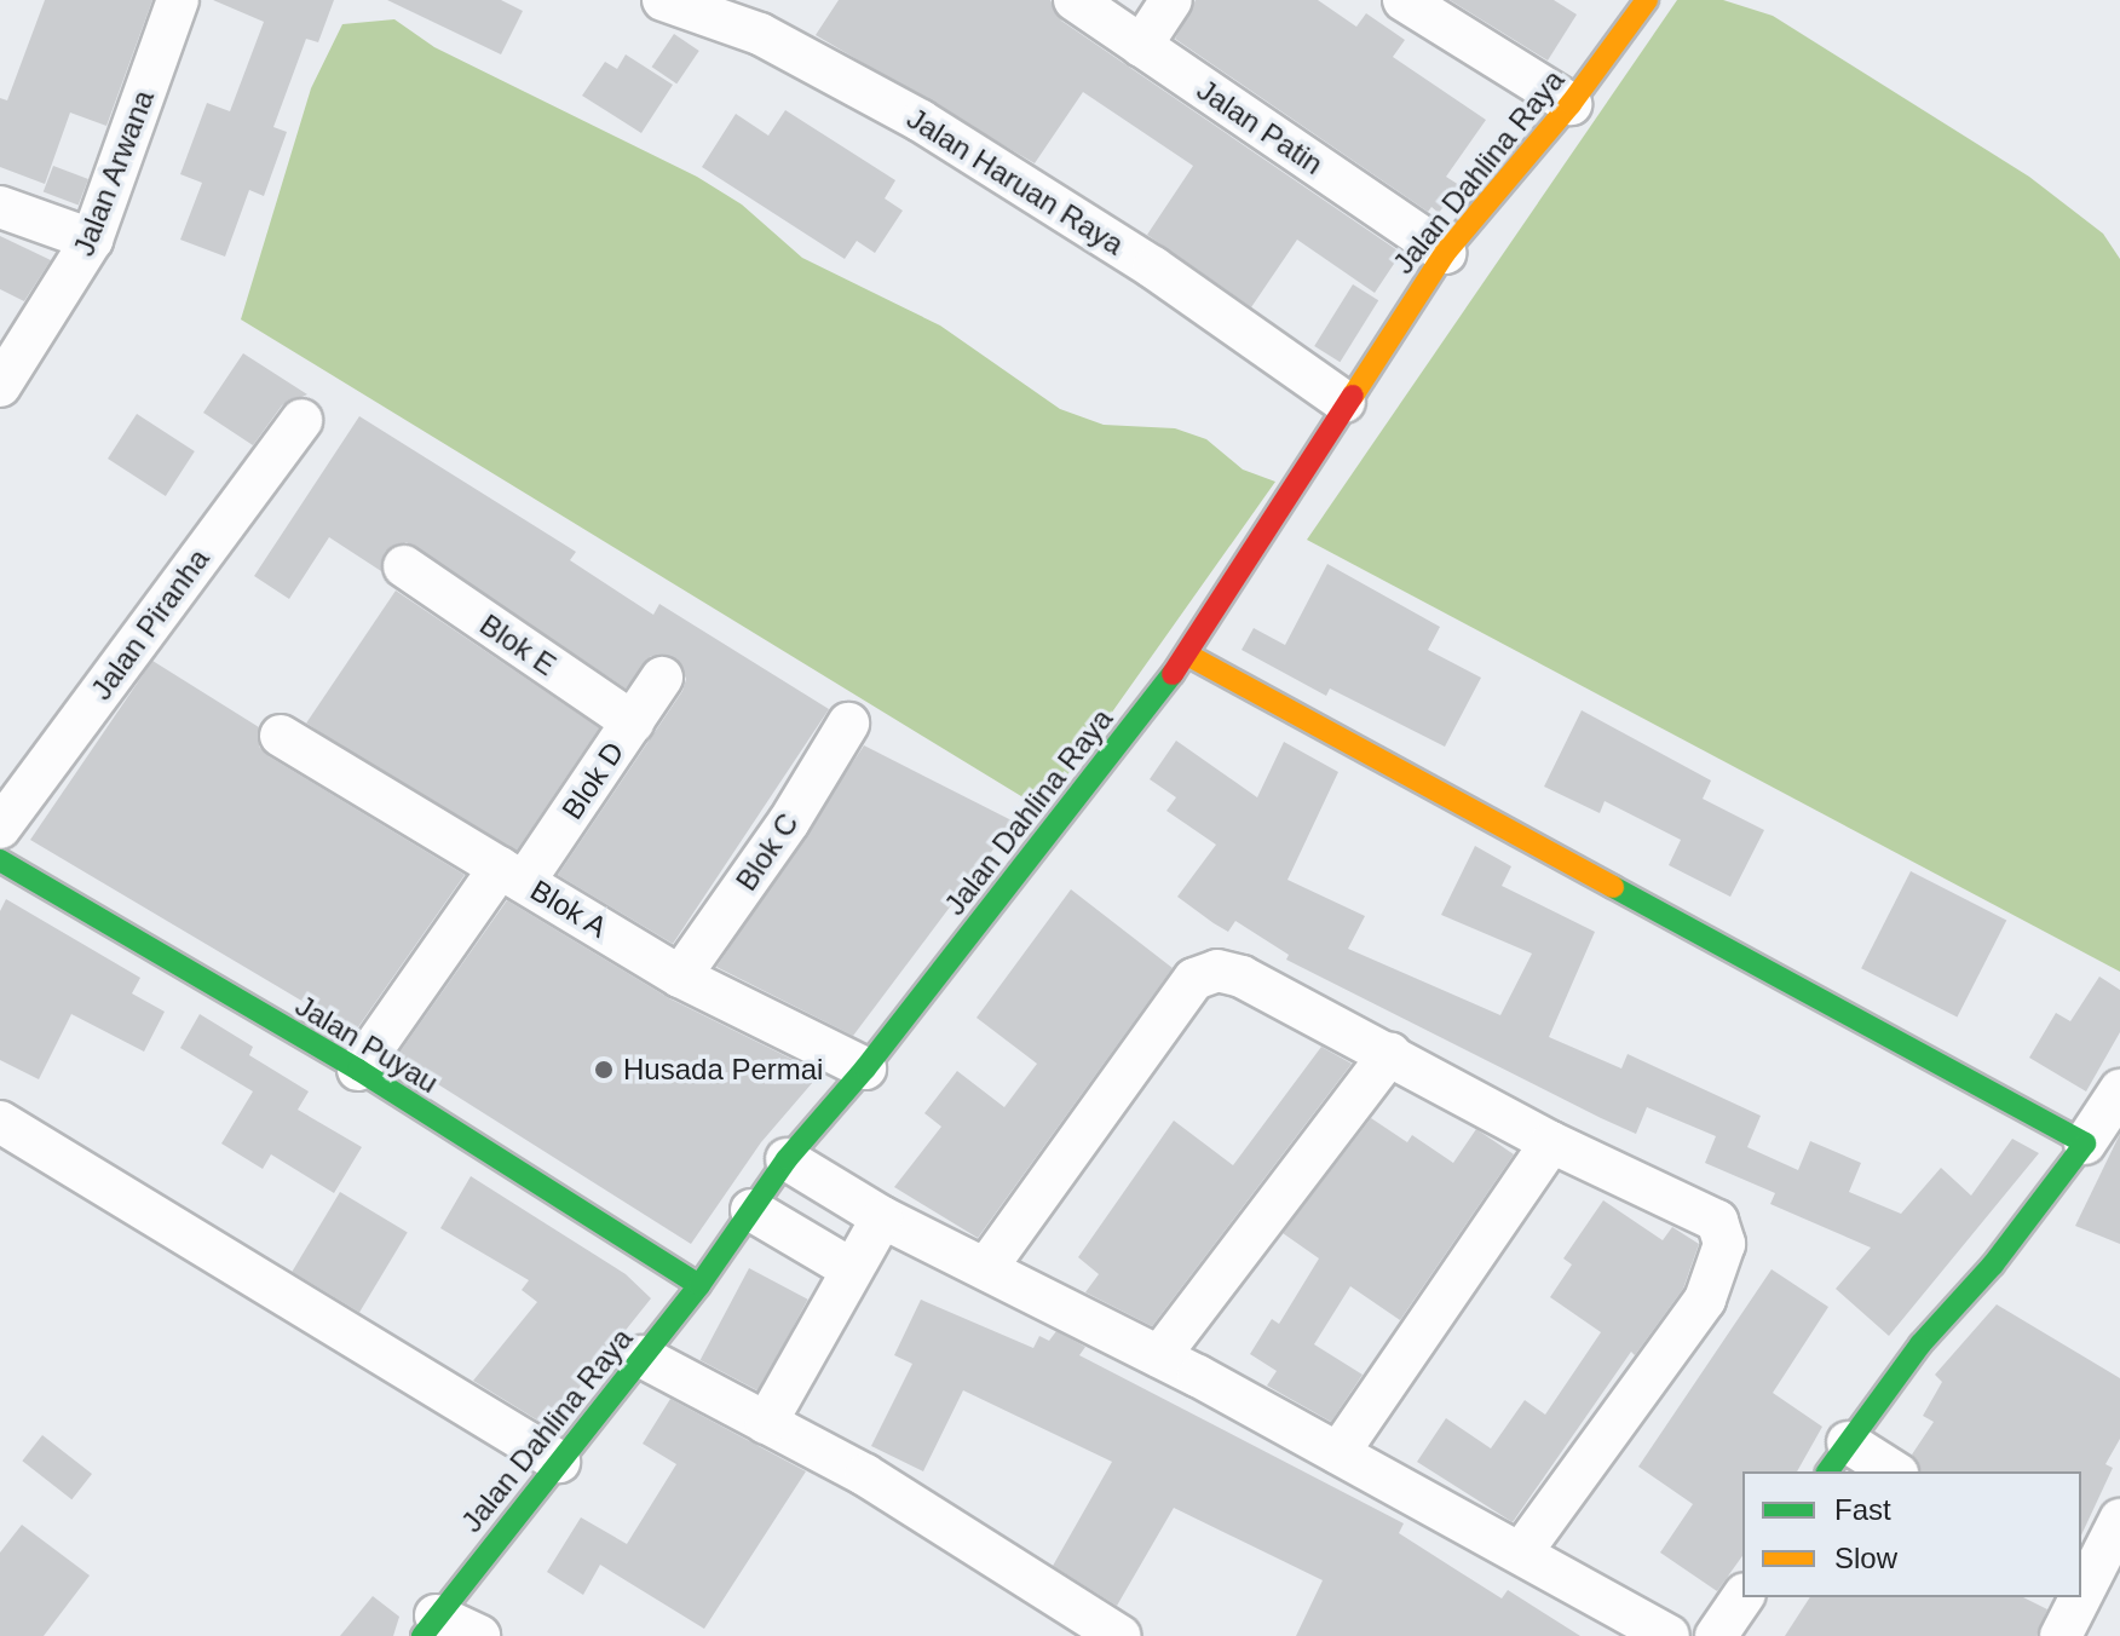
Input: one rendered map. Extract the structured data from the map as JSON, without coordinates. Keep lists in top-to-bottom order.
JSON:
{
  "streets": {
    "street": [
      "Jalan Patin",
      "Jalan Dahlina Raya",
      "Jalan Arwana",
      "Jalan Haruan Raya",
      "Jalan Piranha",
      "Blok E",
      "Blok D",
      "Blok C",
      "Blok A",
      "Jalan Puyau"
    ]
  },
  "crossings": [
    ["Jalan Patin", "Jalan Dahlina Raya"],
    ["Jalan Dahlina Raya", "Jalan Haruan Raya"],
    ["Jalan Dahlina Raya", "Blok A"],
    ["Jalan Dahlina Raya", "Jalan Puyau"],
    ["Blok E", "Blok D"],
    ["Blok D", "Blok A"],
    ["Blok D", "Jalan Puyau"],
    ["Blok C", "Blok A"]
  ],
  "places": ["Husada Permai"],
  "legend": ["Fast", "Slow"]
}
